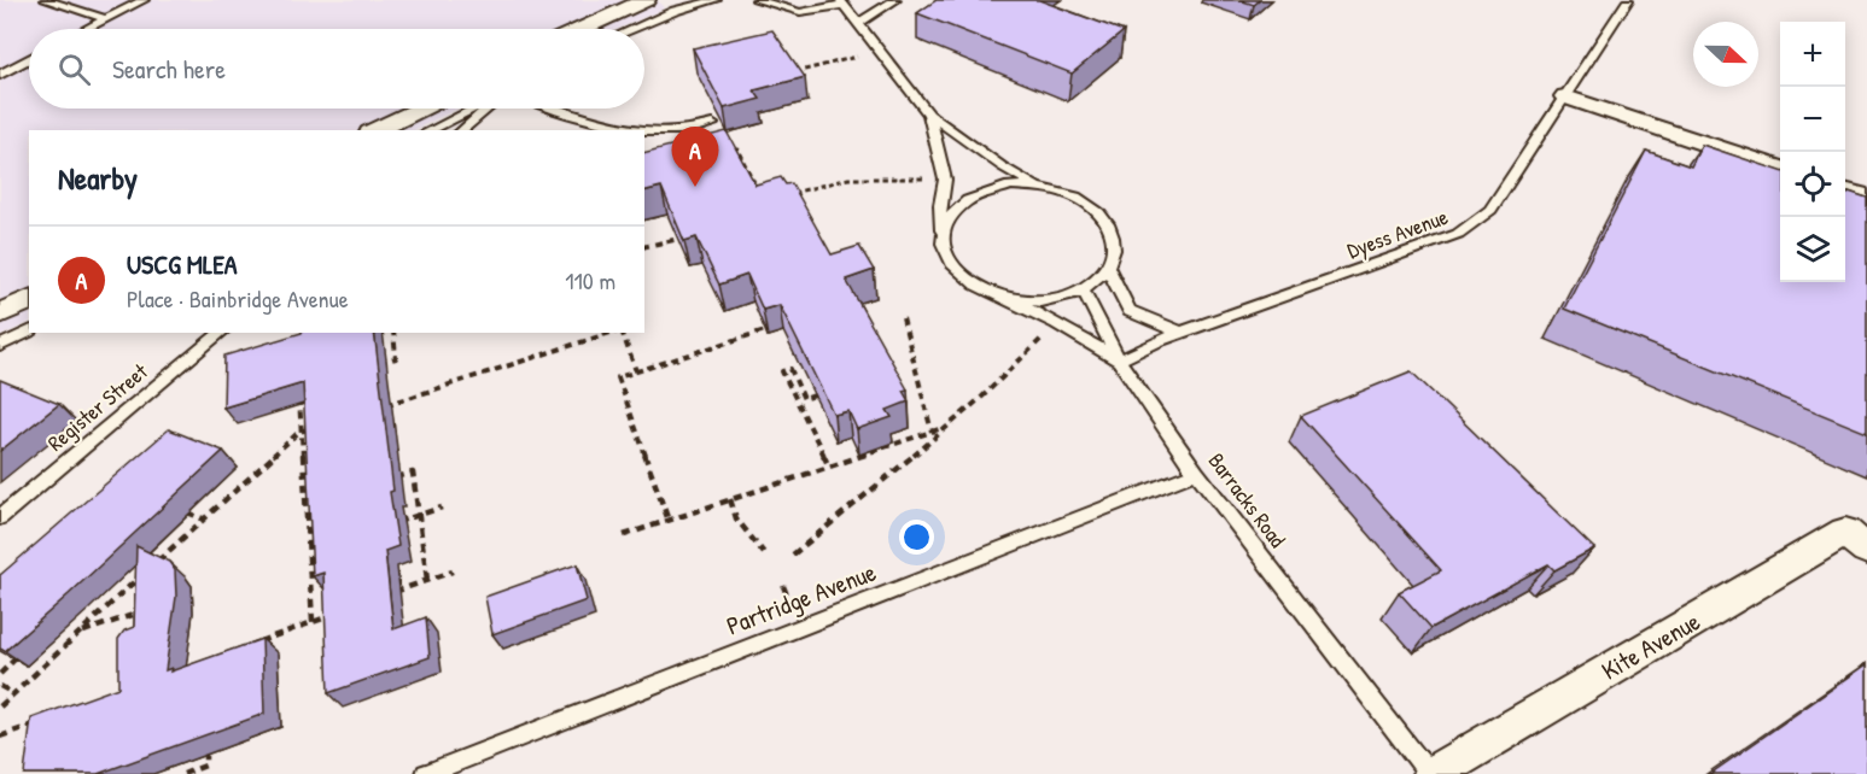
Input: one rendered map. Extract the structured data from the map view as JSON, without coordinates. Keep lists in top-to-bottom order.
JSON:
{
  "streets": {
    "street": ["Kite Avenue"],
    "lane": [
      "Dyess Avenue",
      "Register Street",
      "Barracks Road",
      "Partridge Avenue"
    ]
  },
  "crossings": [
    ["Dyess Avenue", "Barracks Road"],
    ["Barracks Road", "Partridge Avenue"],
    ["Barracks Road", "Kite Avenue"]
  ],
  "north": "right",
  "page": {
    "map_buttons": ["+", "−"],
    "search": "Search here",
    "pins": "A",
    "heading": "Nearby",
    "list": [
      {
        "mark": "A",
        "name": "USCG MLEA",
        "note": "Place · Bainbridge Avenue",
        "value": "110 m"
      }
    ]
  }
}
